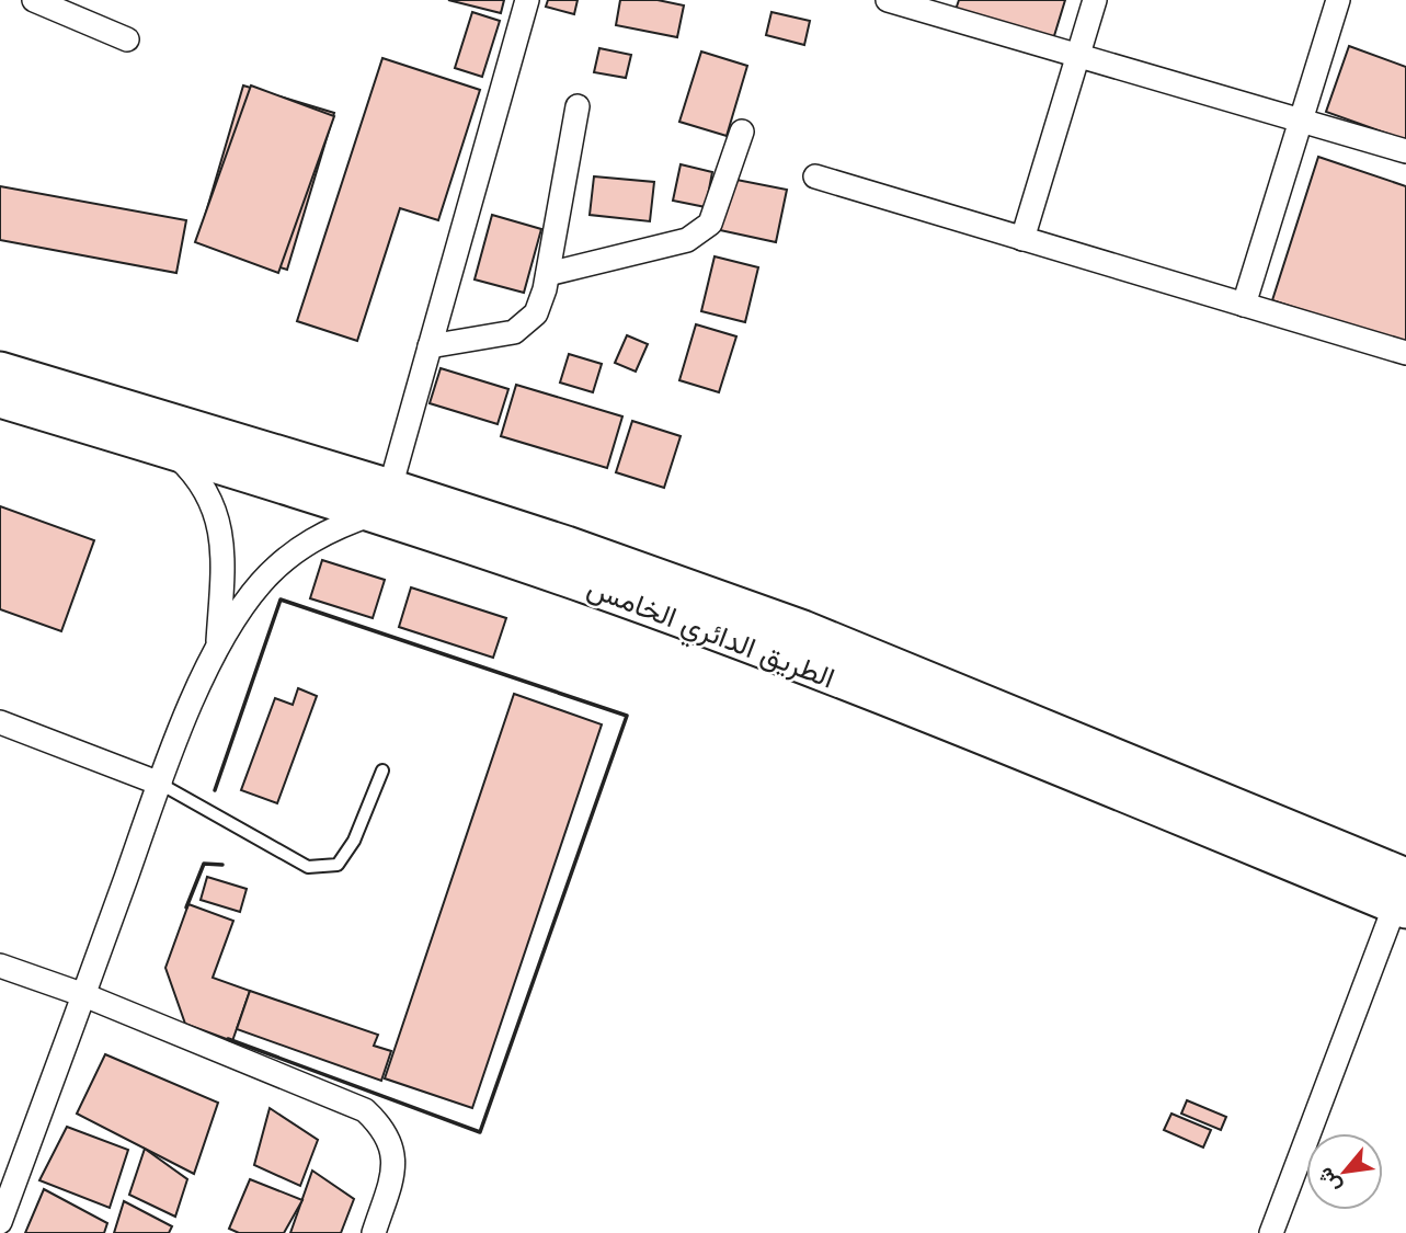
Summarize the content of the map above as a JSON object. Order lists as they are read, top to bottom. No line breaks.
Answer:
{"streets":{"main road":["الطريق الدائري الخامس"]},"north":"bottom left"}
